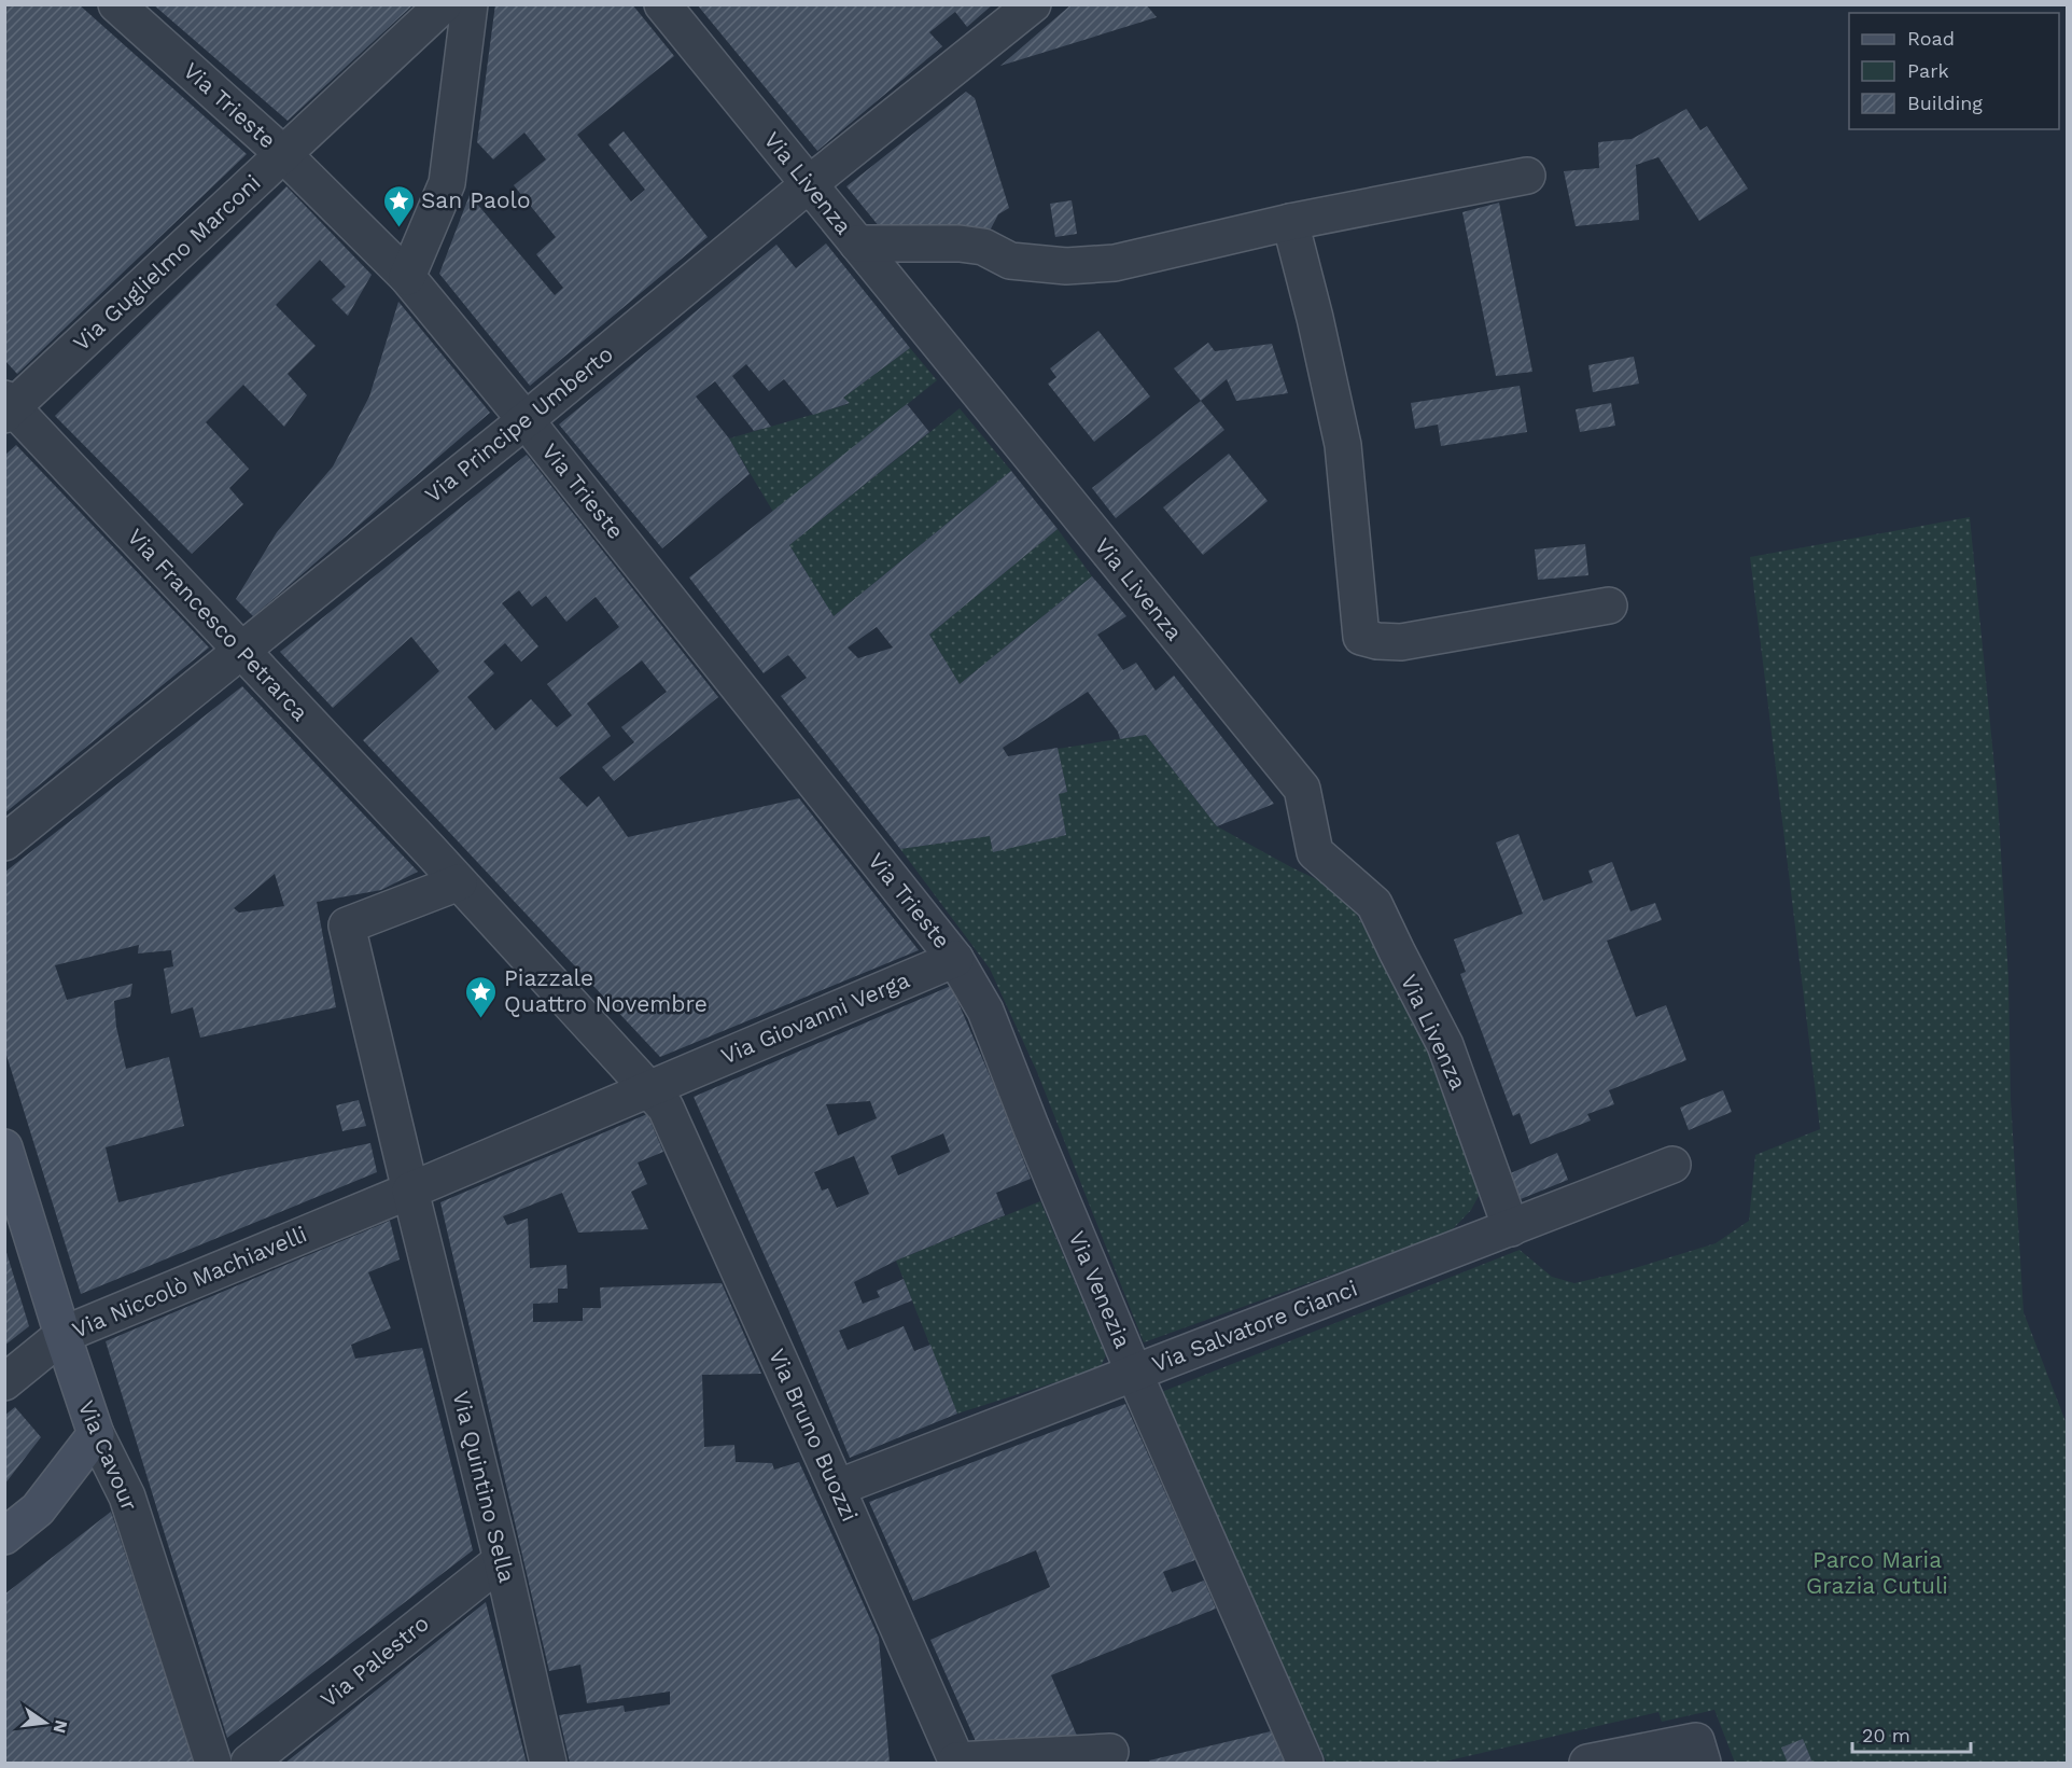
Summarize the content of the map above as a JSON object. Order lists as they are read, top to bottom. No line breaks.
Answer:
{"streets":{"street":["Via Trieste","Via Livenza","Via Guglielmo Marconi","Via Principe Umberto","Via Francesco Petrarca","Via Giovanni Verga","Via Niccolò Machiavelli","Via Venezia","Via Salvatore Cianci","Via Bruno Buozzi","Via Cavour","Via Quintino Sella","Via Palestro"]},"crossings":[["Via Trieste","Via Guglielmo Marconi"],["Via Trieste","Via Principe Umberto"],["Via Trieste","Via Giovanni Verga"],["Via Trieste","Via Venezia"],["Via Livenza","Via Principe Umberto"],["Via Livenza","Via Salvatore Cianci"],["Via Guglielmo Marconi","Via Francesco Petrarca"],["Via Principe Umberto","Via Francesco Petrarca"],["Via Francesco Petrarca","Via Bruno Buozzi"],["Via Francesco Petrarca","Via Quintino Sella"],["Via Giovanni Verga","Via Niccolò Machiavelli"],["Via Giovanni Verga","Via Venezia"],["Via Giovanni Verga","Via Bruno Buozzi"],["Via Giovanni Verga","Via Quintino Sella"],["Via Niccolò Machiavelli","Via Cavour"],["Via Niccolò Machiavelli","Via Quintino Sella"],["Via Venezia","Via Salvatore Cianci"],["Via Salvatore Cianci","Via Bruno Buozzi"],["Via Bruno Buozzi","Via Quintino Sella"],["Via Quintino Sella","Via Palestro"]],"parks":["Parco Maria Grazia Cutuli"],"places":{"place":["San Paolo","Piazzale Quattro Novembre"]},"legend":["Road","Park","Building"],"scale_bar":"20 m","north":"right"}
